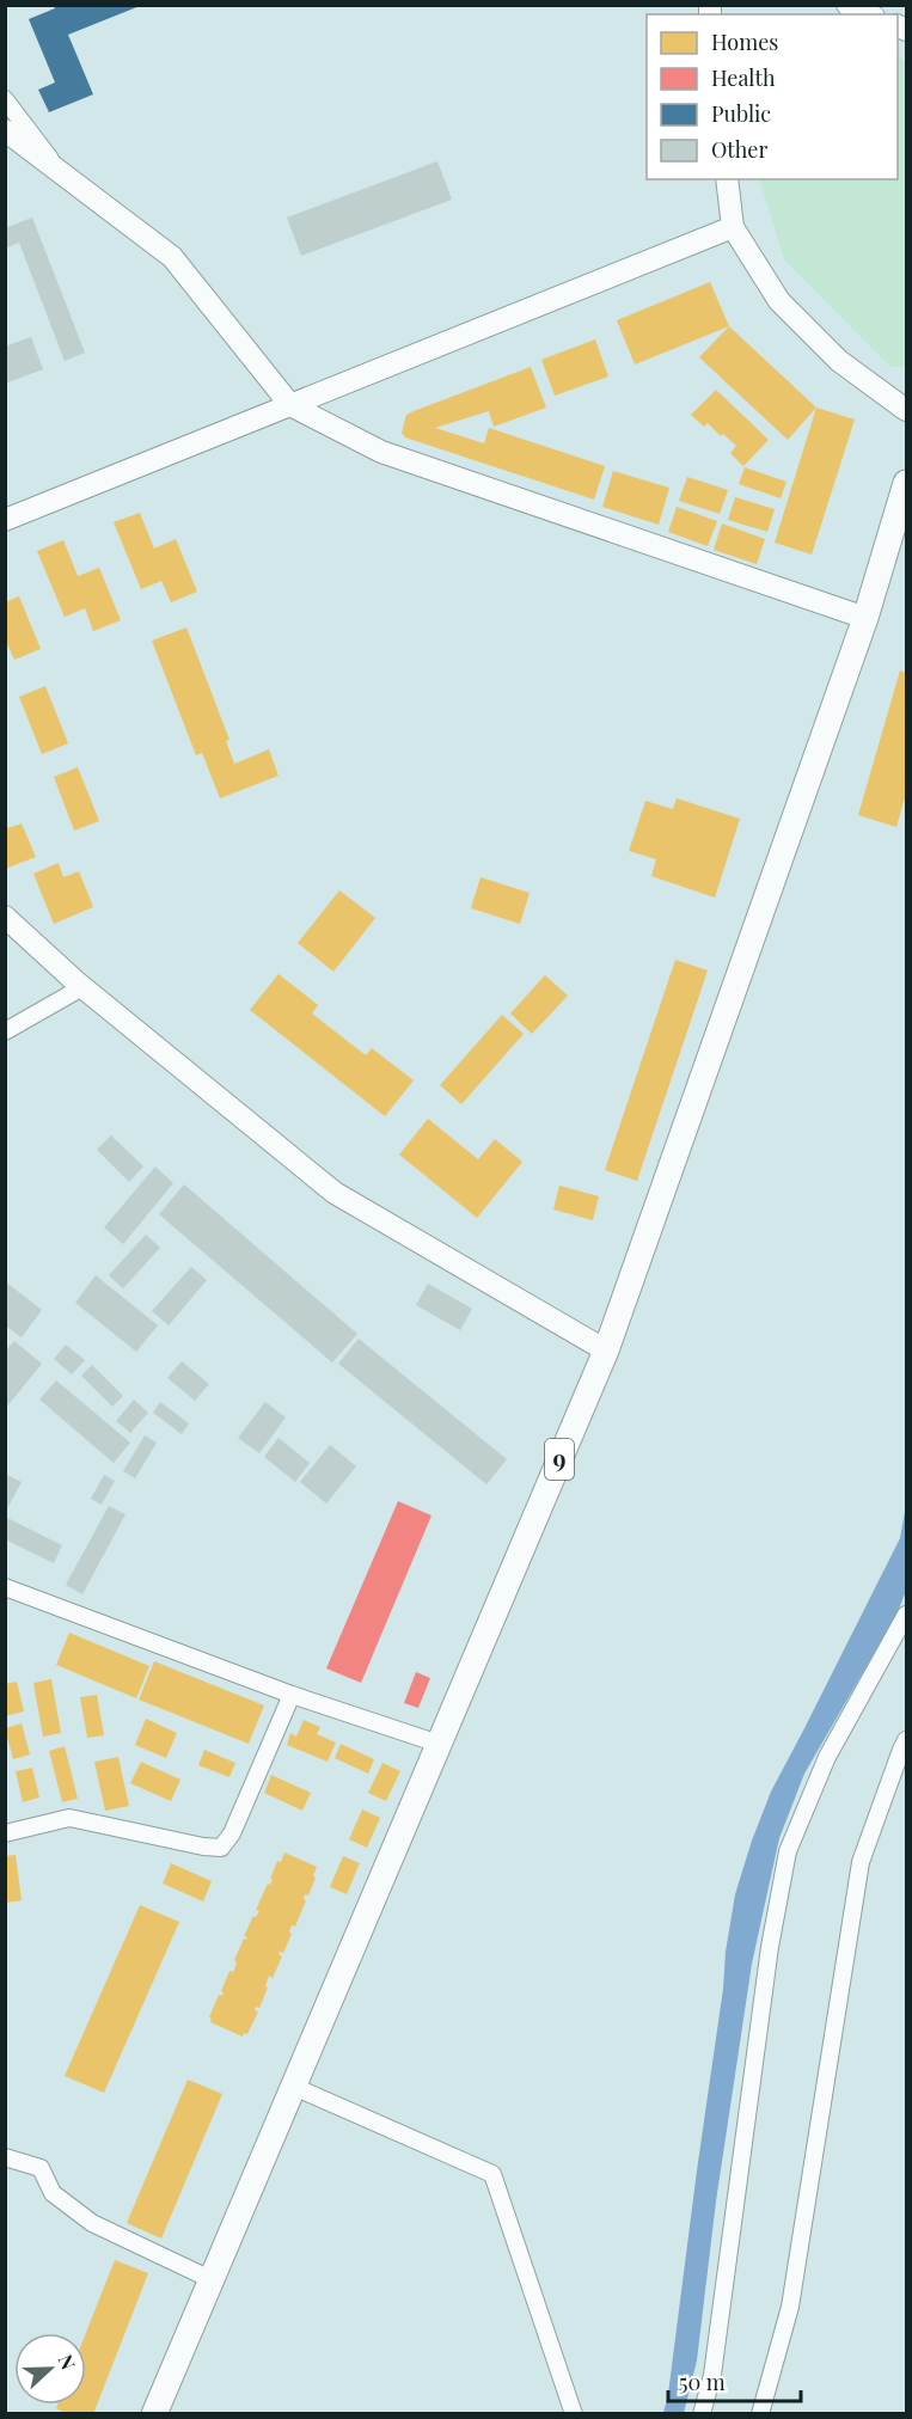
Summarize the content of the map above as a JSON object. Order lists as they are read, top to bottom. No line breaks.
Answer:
{"streets":{"main road":["9"]},"legend":["Homes","Health","Public","Other"],"scale_bar":"50 m","north":"right"}
